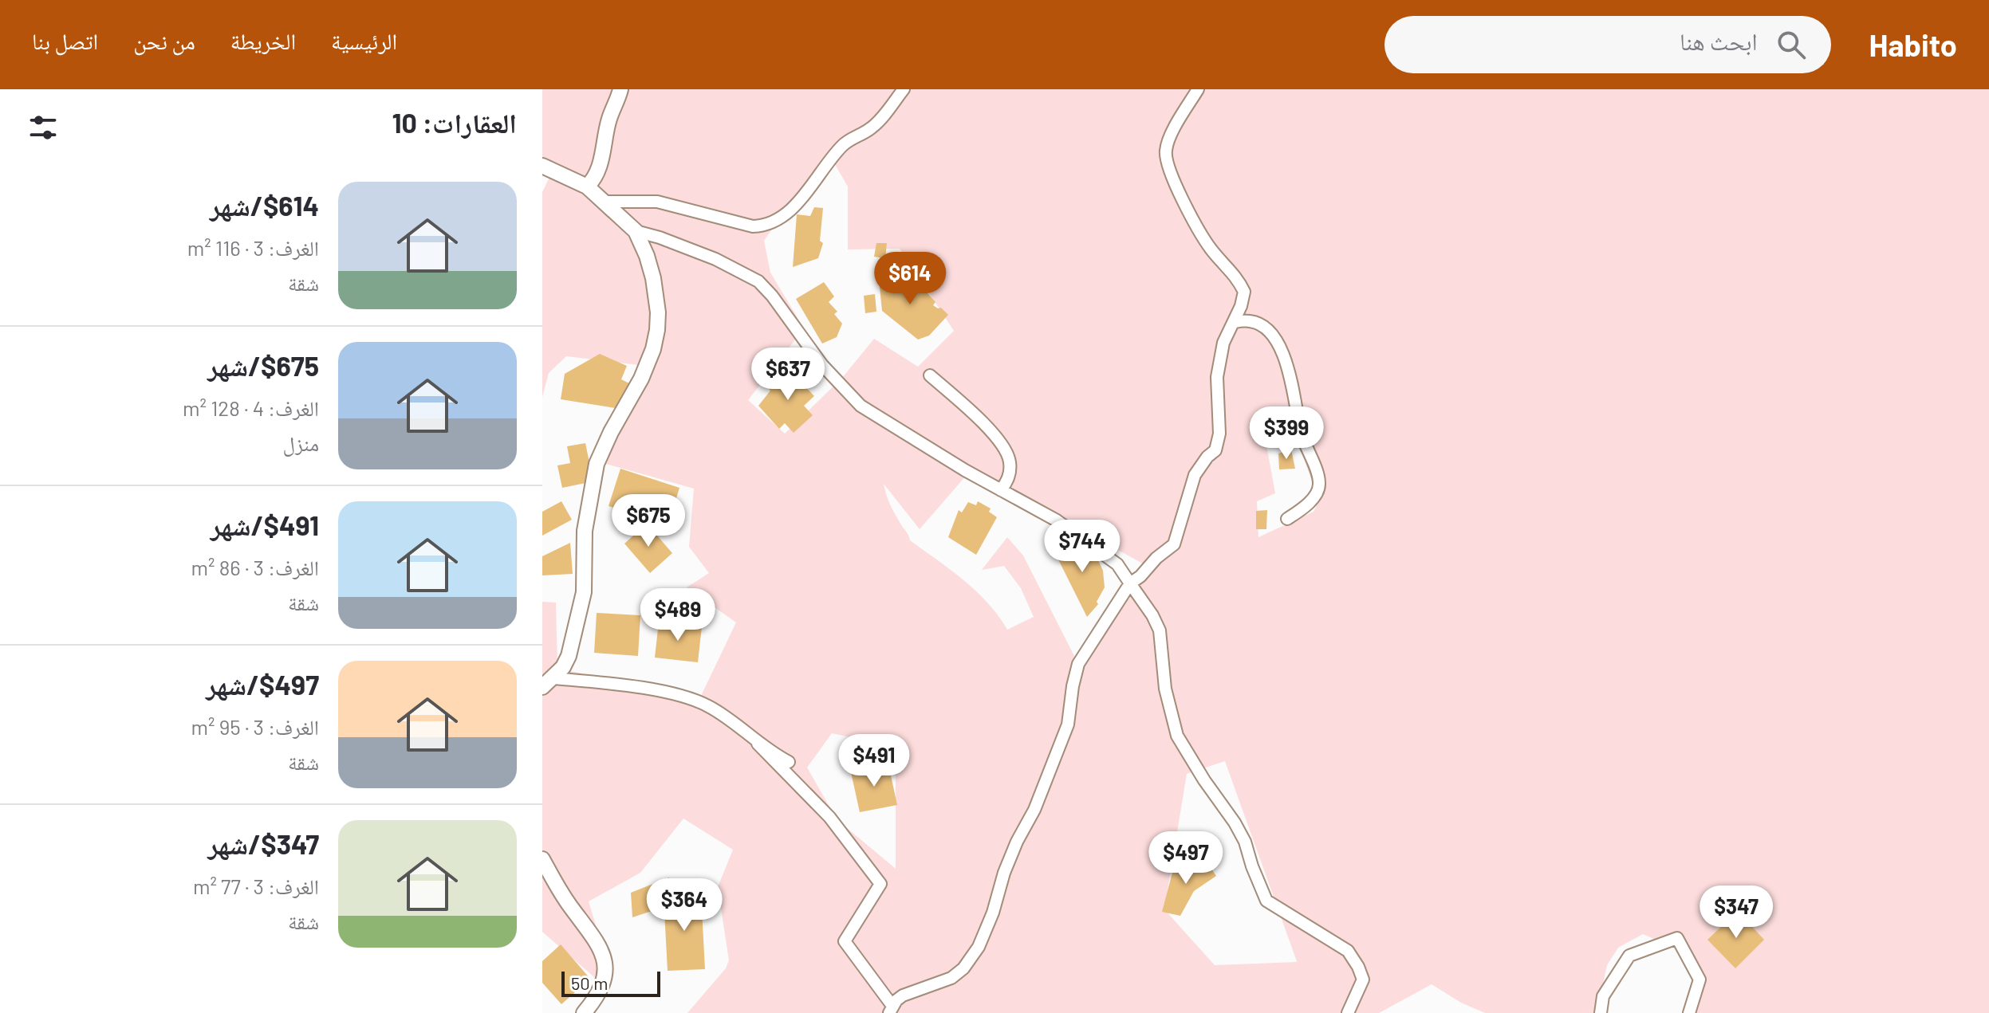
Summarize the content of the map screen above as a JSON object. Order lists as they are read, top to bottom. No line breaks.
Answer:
{"scale_bar":"50 m","page":{"header":"Habito","search":"ابحث هنا","nav":["الرئيسية","الخريطة","من نحن","اتصل بنا"],"heading":"العقارات: 10","list":[{"name":"$614/شهر","note":"الغرف: 3 · 116 m² · شقة"},{"name":"$675/شهر","note":"الغرف: 4 · 128 m² · منزل"},{"name":"$491/شهر","note":"الغرف: 3 · 86 m² · شقة"},{"name":"$497/شهر","note":"الغرف: 3 · 95 m² · شقة"},{"name":"$347/شهر","note":"الغرف: 3 · 77 m² · شقة"}],"price":["$614","$637","$399","$675","$744","$489","$491","$497","$364","$347"],"scale":"50 m"}}
